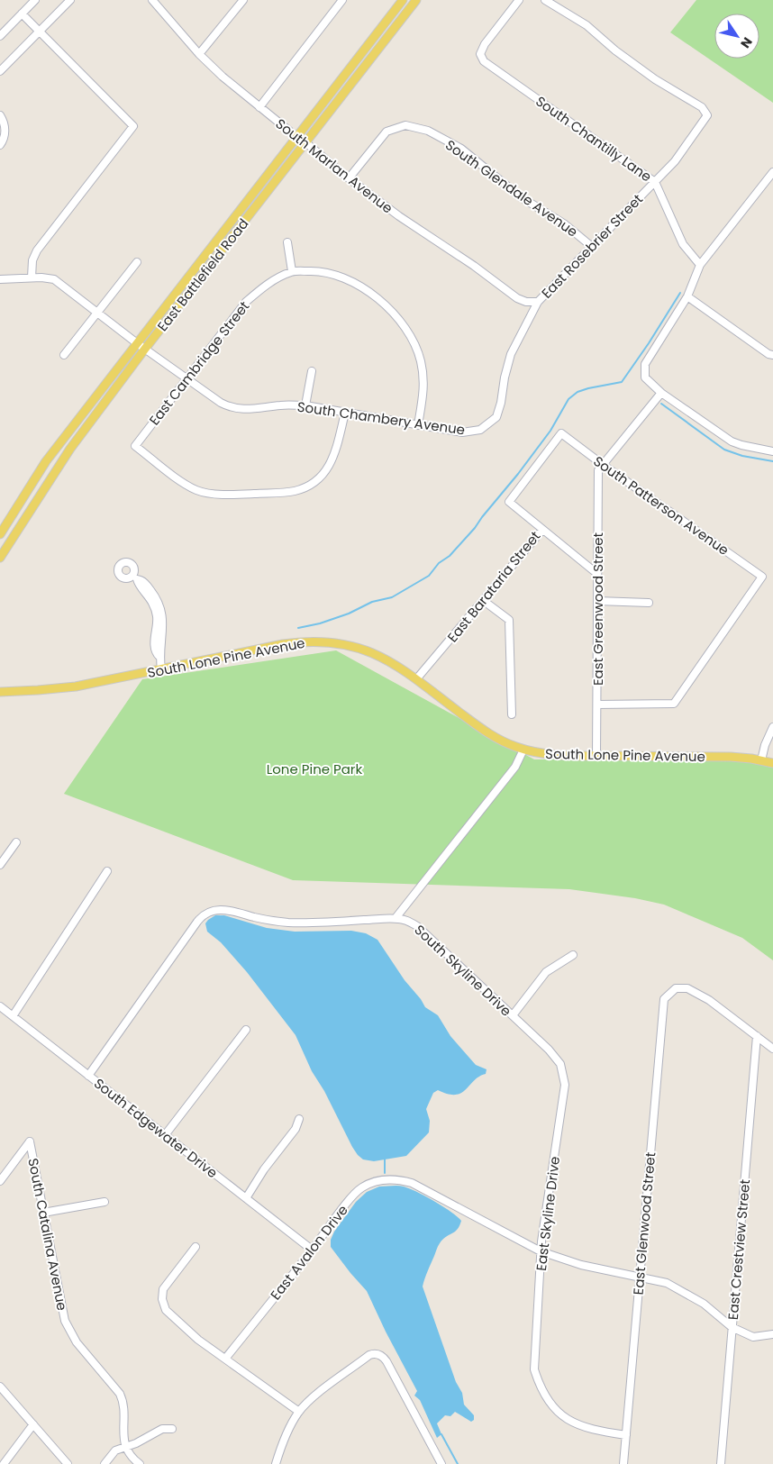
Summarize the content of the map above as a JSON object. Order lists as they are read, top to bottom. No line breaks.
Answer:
{"streets":{"main road":["East Battlefield Road","South Lone Pine Avenue"],"street":["South Chantilly Lane","South Marlan Avenue","South Glendale Avenue","East Rosebrier Street","East Cambridge Street","South Chambery Avenue","South Patterson Avenue","East Barataria Street","East Greenwood Street","South Skyline Drive","South Edgewater Drive","East Skyline Drive","East Glenwood Street","South Catalina Avenue","East Crestview Street","East Avalon Drive"]},"crossings":[["South Chantilly Lane","East Rosebrier Street"],["South Marlan Avenue","South Glendale Avenue"],["South Marlan Avenue","East Rosebrier Street"],["South Marlan Avenue","East Battlefield Road"],["South Glendale Avenue","East Rosebrier Street"],["East Rosebrier Street","South Chambery Avenue"],["East Battlefield Road","South Chambery Avenue"],["East Cambridge Street","South Chambery Avenue"],["South Patterson Avenue","East Barataria Street"],["South Patterson Avenue","East Greenwood Street"],["East Barataria Street","South Lone Pine Avenue"],["East Greenwood Street","South Lone Pine Avenue"],["South Skyline Drive","South Edgewater Drive"],["South Skyline Drive","East Skyline Drive"],["South Edgewater Drive","East Avalon Drive"],["East Skyline Drive","East Glenwood Street"],["East Skyline Drive","East Avalon Drive"],["East Glenwood Street","East Crestview Street"]],"parks":["Lone Pine Park"],"north":"bottom right"}
